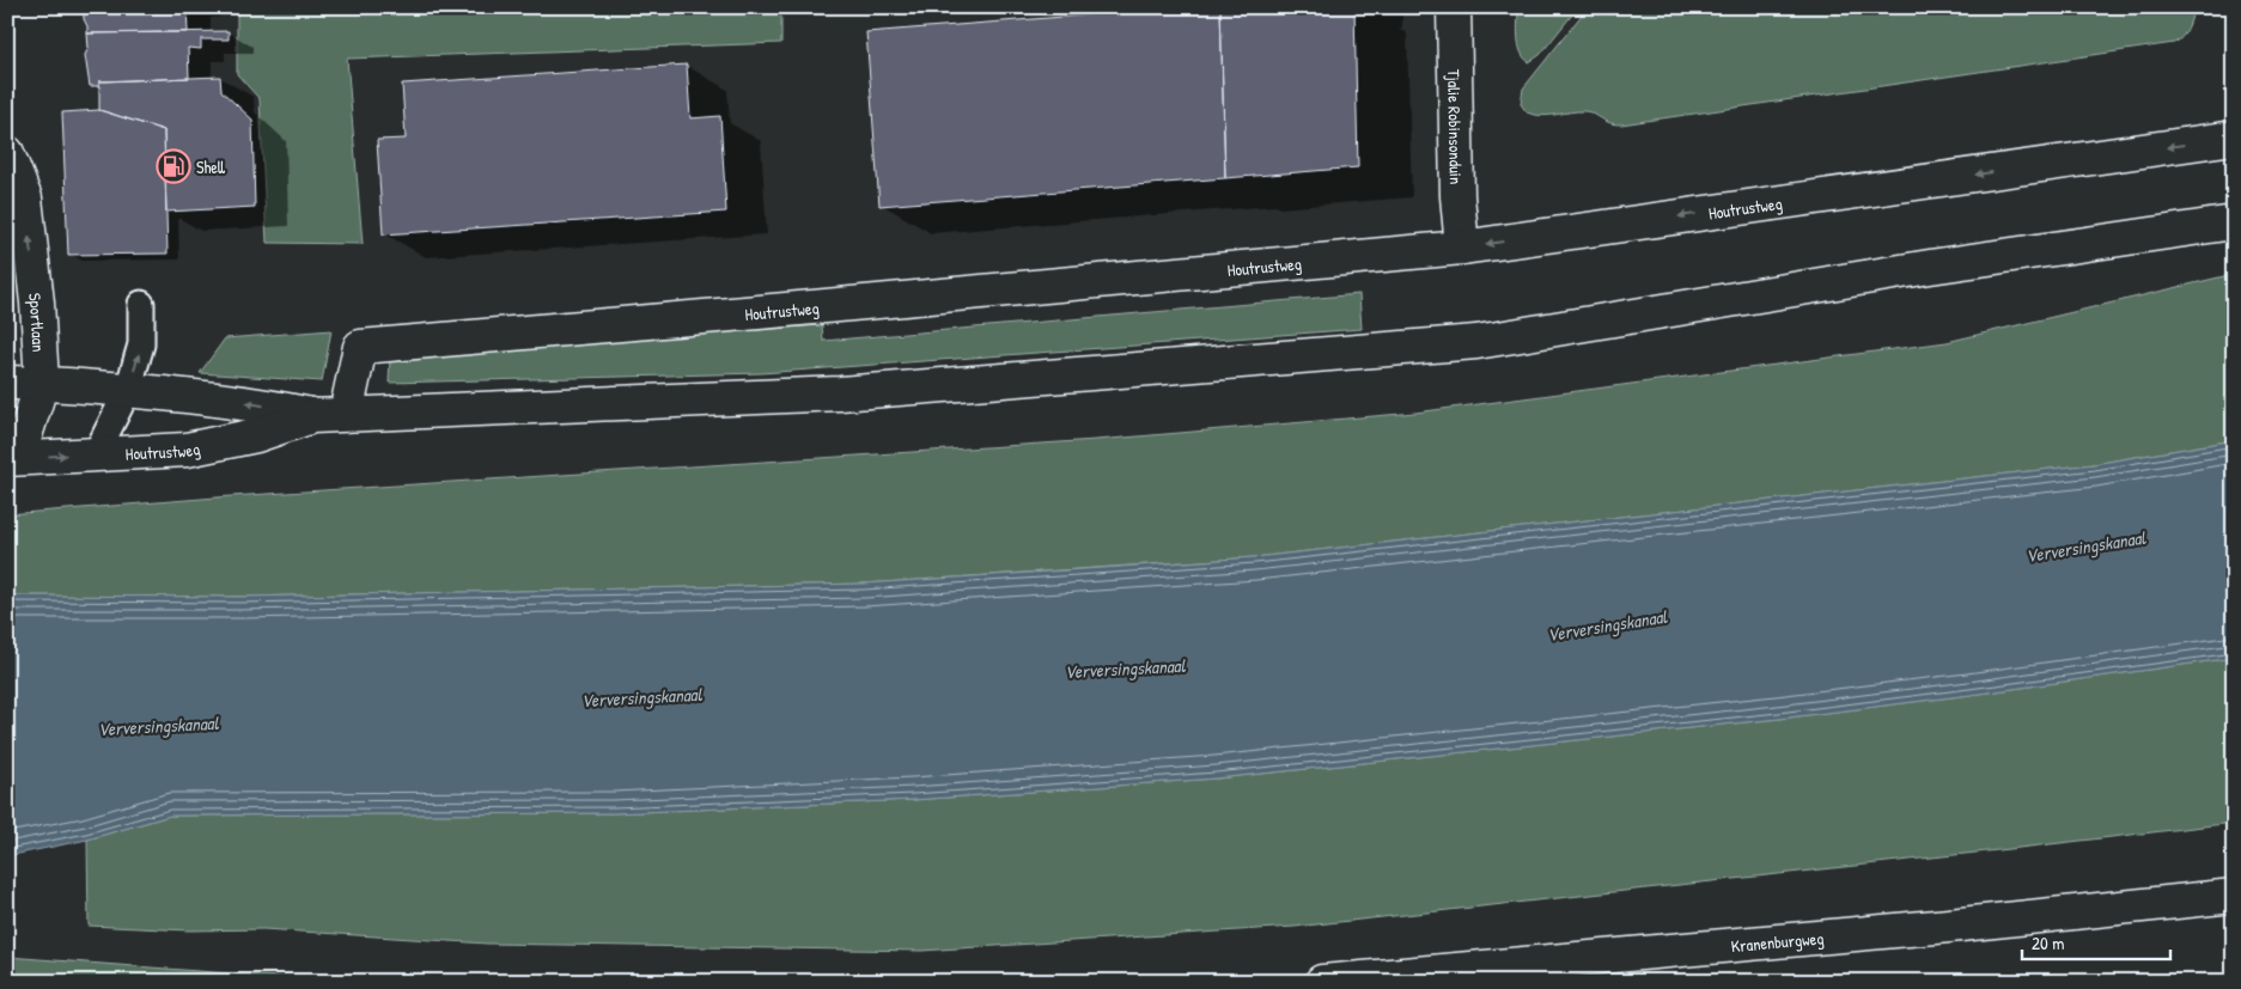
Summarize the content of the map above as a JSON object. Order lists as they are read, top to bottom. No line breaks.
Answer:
{"streets":{"street":["Tjalie Robinsonduin","Houtrustweg","Sportlaan","Kranenburgweg"]},"crossings":[["Tjalie Robinsonduin","Houtrustweg"],["Houtrustweg","Sportlaan"]],"one_way":["Sportlaan"],"water":["Verversingskanaal"],"places":{"fuel station":["Shell"]},"scale_bar":"20 m"}
